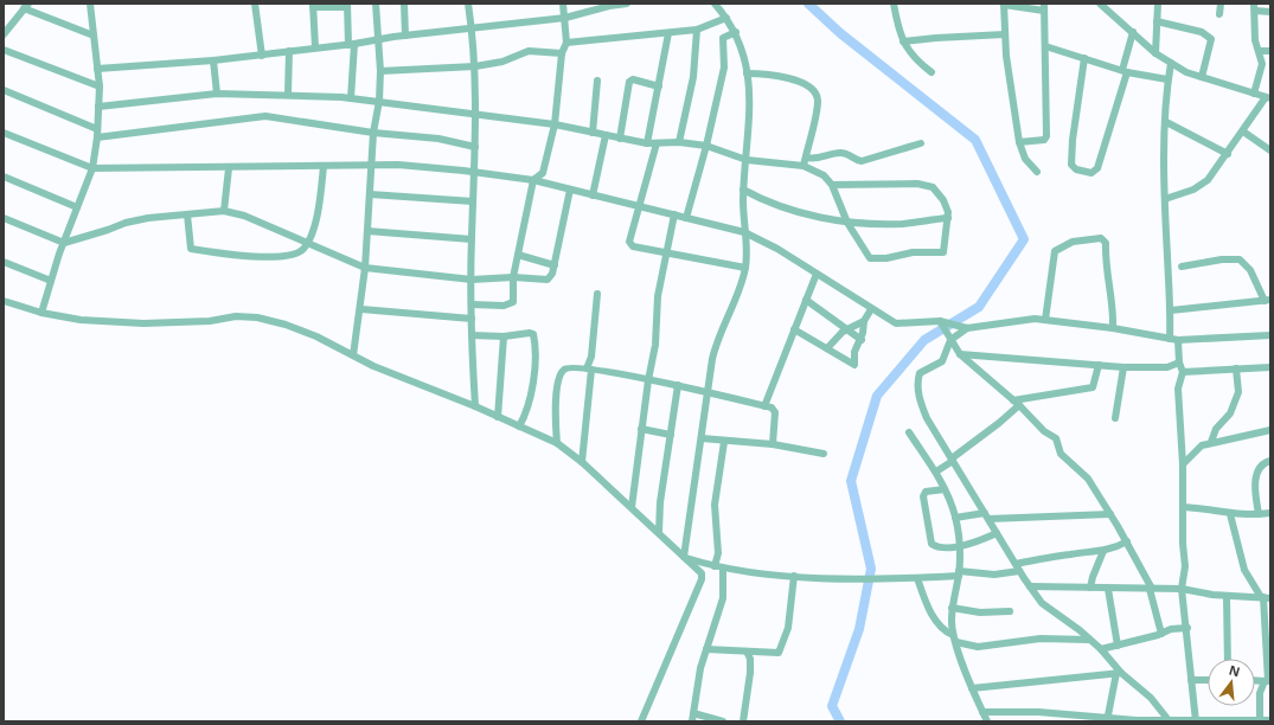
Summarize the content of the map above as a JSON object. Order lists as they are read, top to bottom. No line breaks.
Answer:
{"north":"top"}
